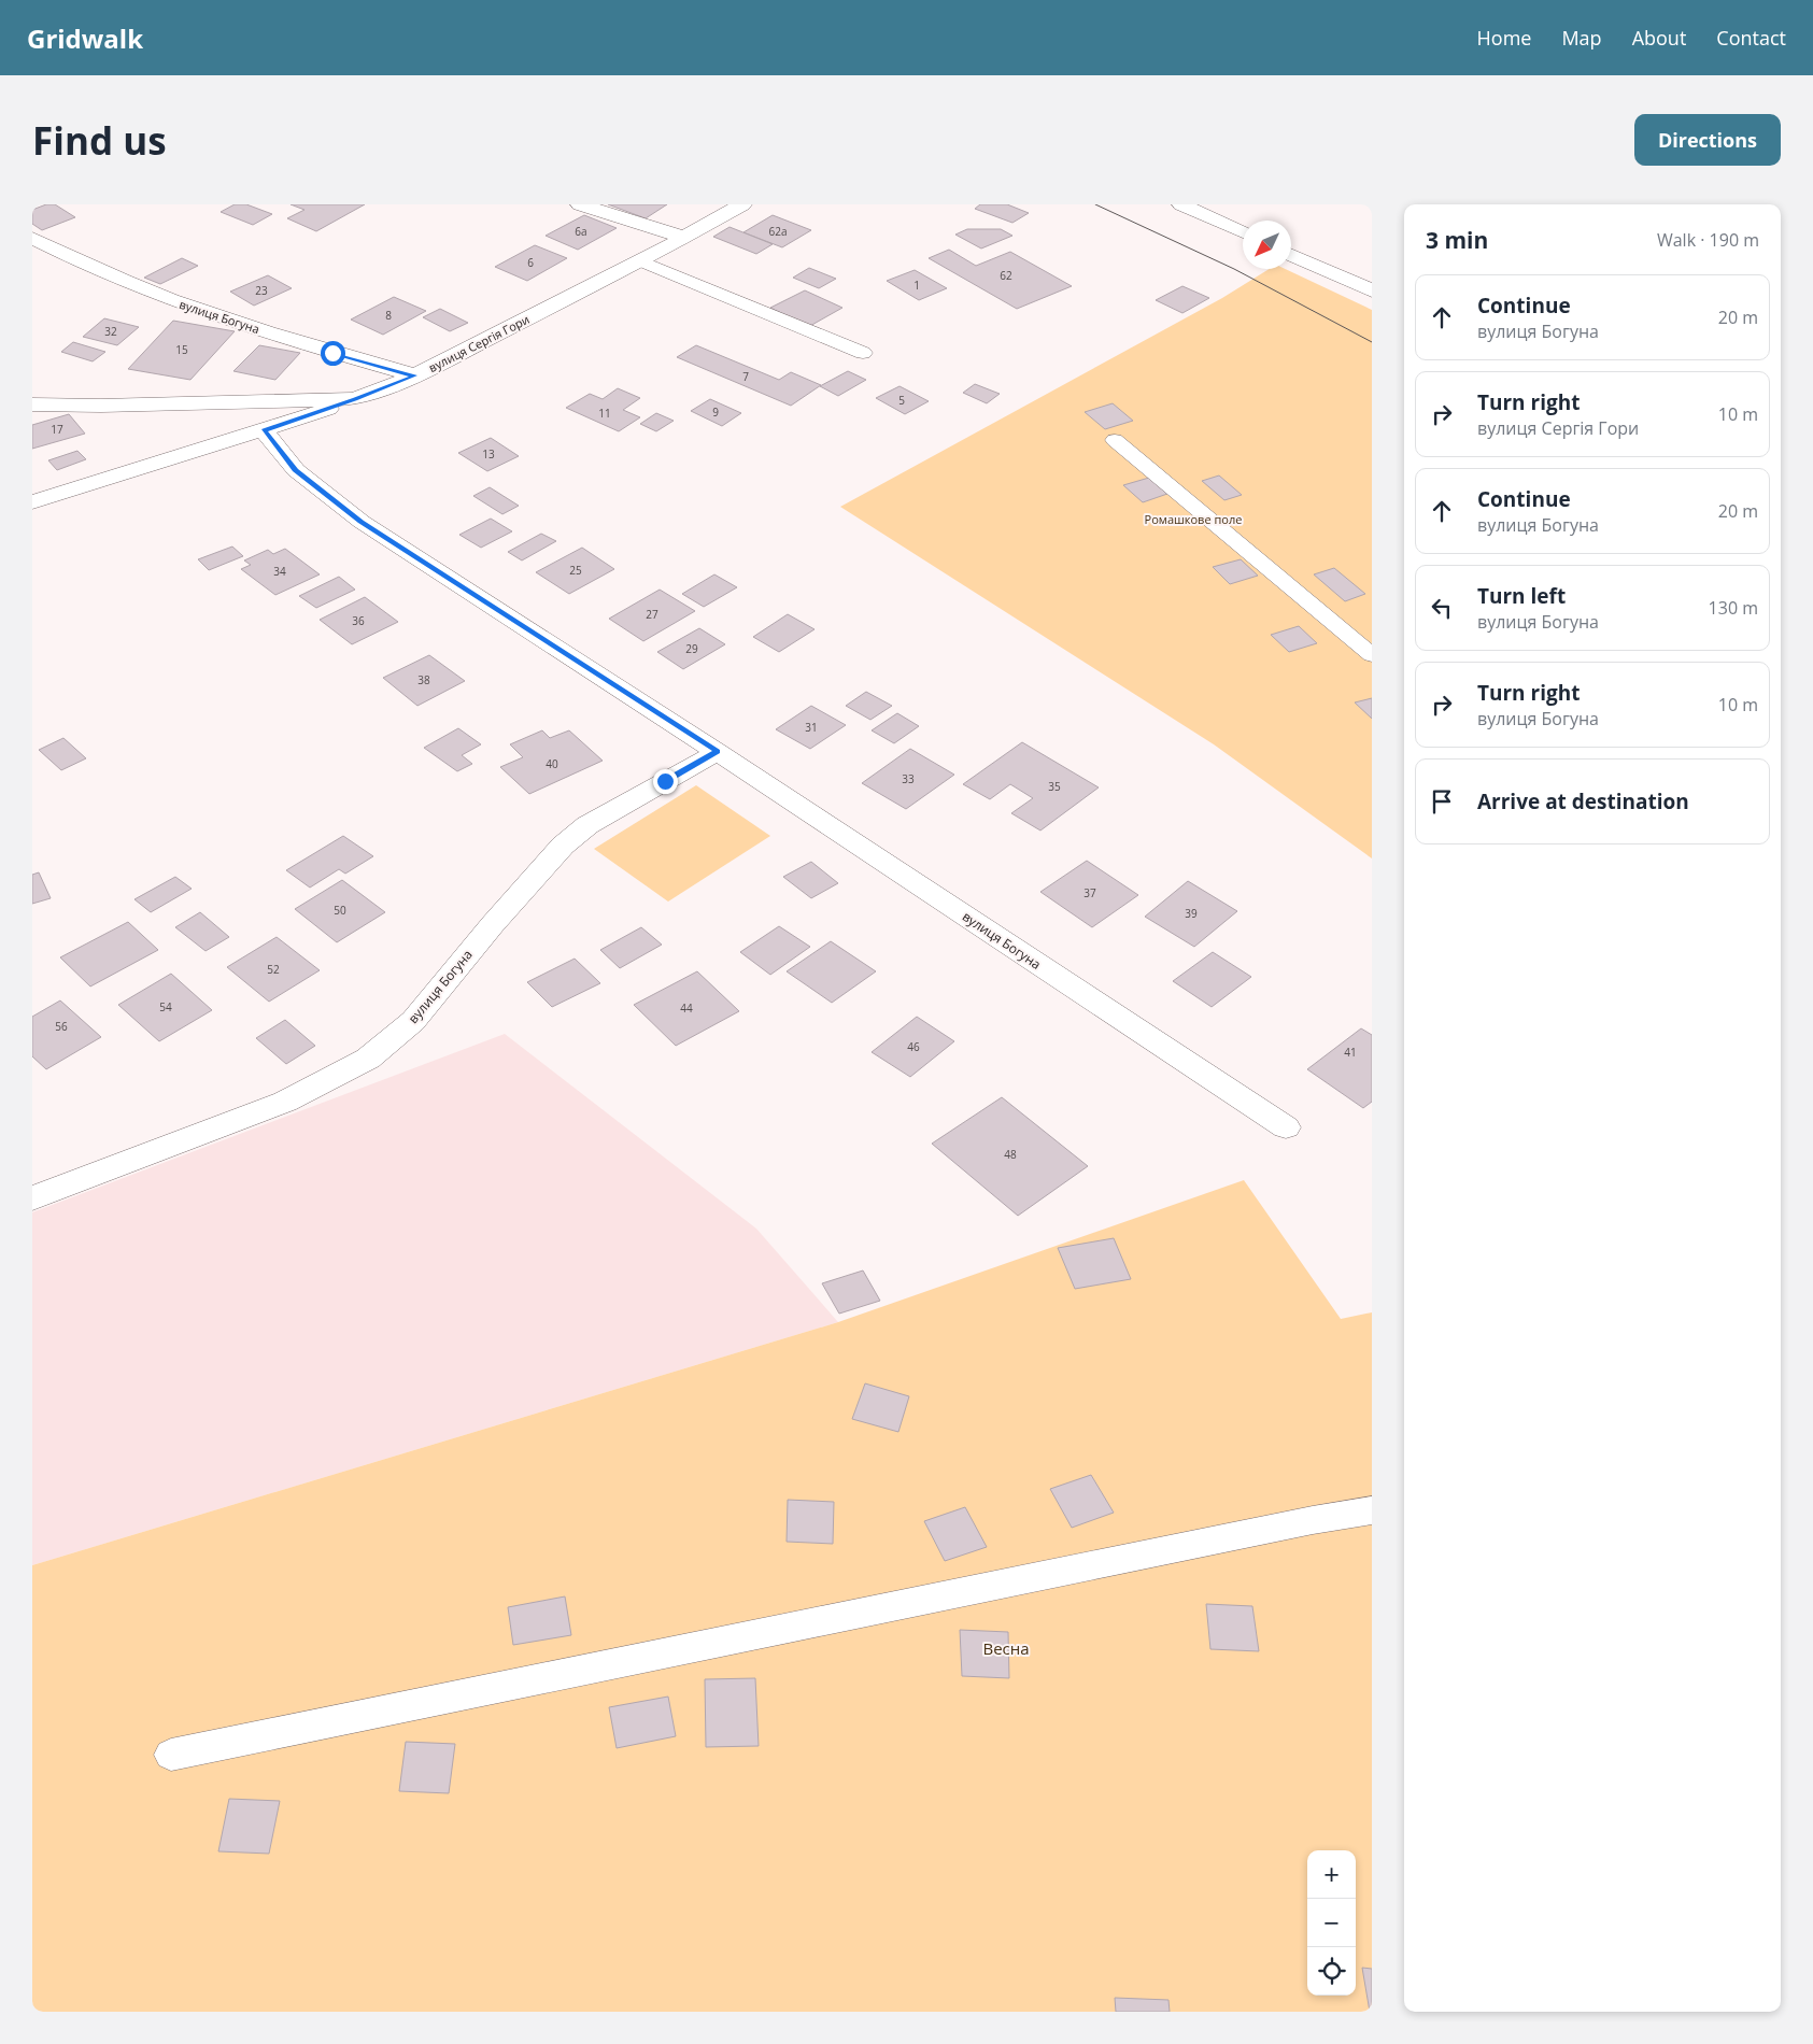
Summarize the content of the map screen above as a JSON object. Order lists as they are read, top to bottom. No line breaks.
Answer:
{"streets":{"street":["вулиця Богуна","вулиця Сергія Гори"]},"crossings":[["вулиця Богуна","вулиця Сергія Гори"]],"parks":["Ромашкове поле","Весна"],"house_numbers":["6а","62а","6","62","1","23","8","32","15","7","5","9","11","17","13","25","34","27","36","29","38","31","40","33","35","37","50","39","52","54","44","56","46","41","48"],"north":"bottom left","page":{"header":"Gridwalk","nav":["Home","Map","About","Contact"],"buttons":"Directions","title":"Find us","heading":["3 min","Walk · 190 m"],"list":[["Continue","вулиця Богуна","20 m"],["Turn right","вулиця Сергія Гори","10 m"],["Continue","вулиця Богуна","20 m"],["Turn left","вулиця Богуна","130 m"],["Turn right","вулиця Богуна","10 m"],"Arrive at destination"],"map_buttons":["+","−"]}}
